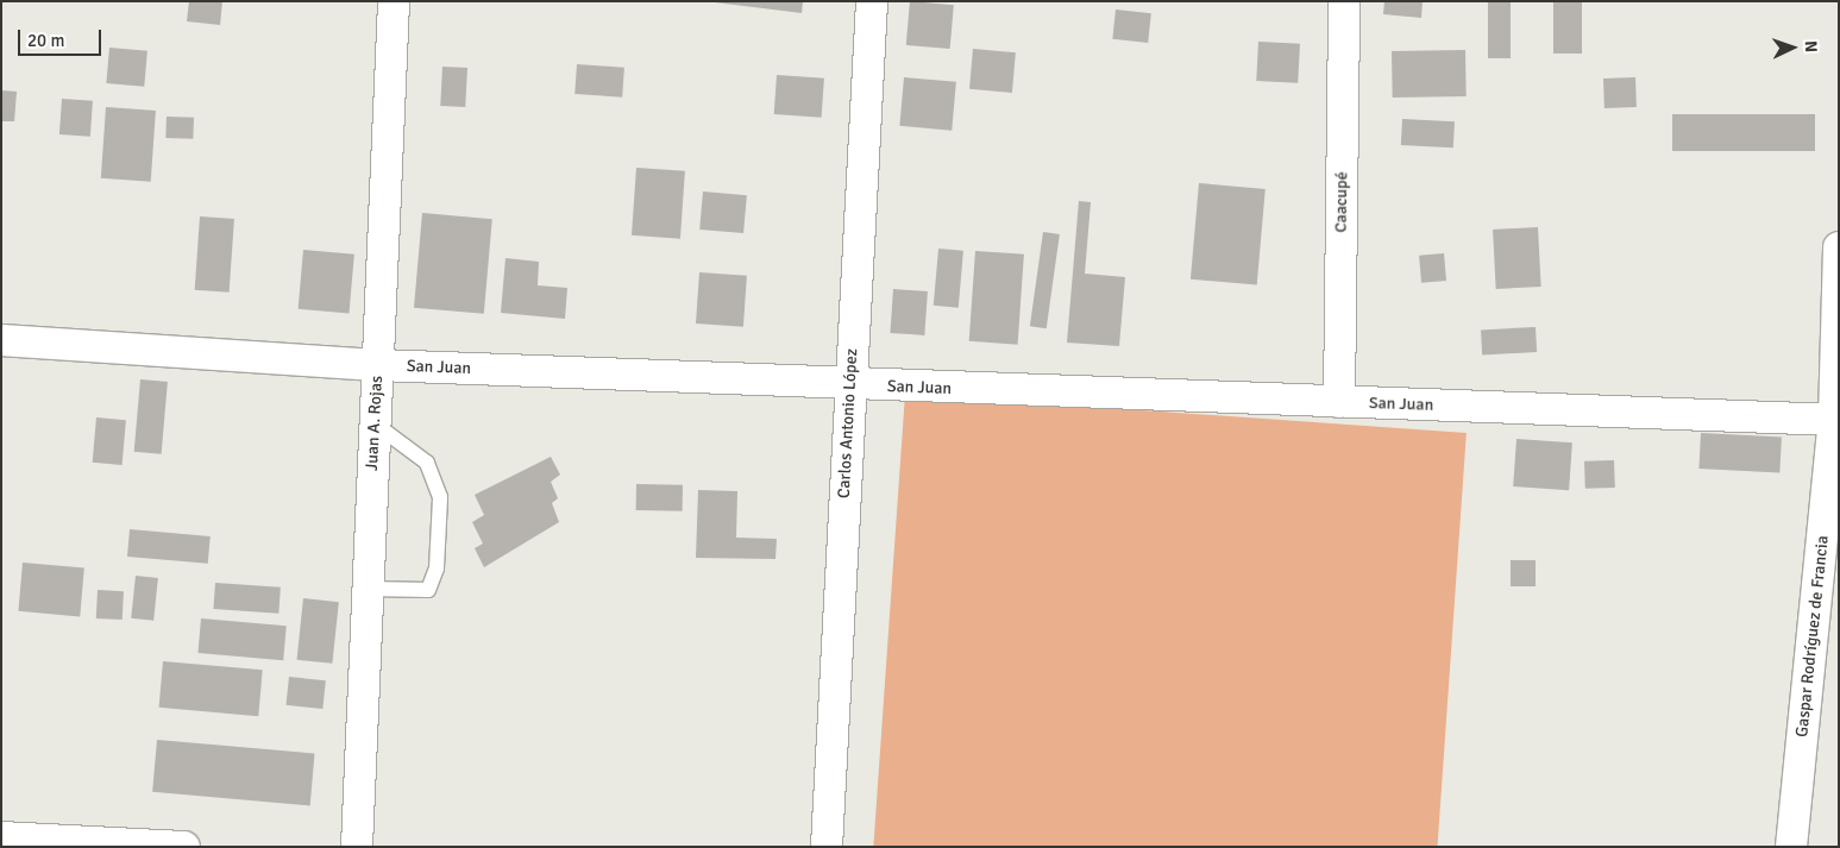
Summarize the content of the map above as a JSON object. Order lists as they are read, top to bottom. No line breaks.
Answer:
{"streets":{"street":["Caacupé","San Juan","Juan A. Rojas","Carlos Antonio López","Gaspar Rodríguez de Francia"]},"crossings":[["Caacupé","San Juan"],["San Juan","Juan A. Rojas"],["San Juan","Carlos Antonio López"],["San Juan","Gaspar Rodríguez de Francia"]],"scale_bar":"20 m","north":"right"}
